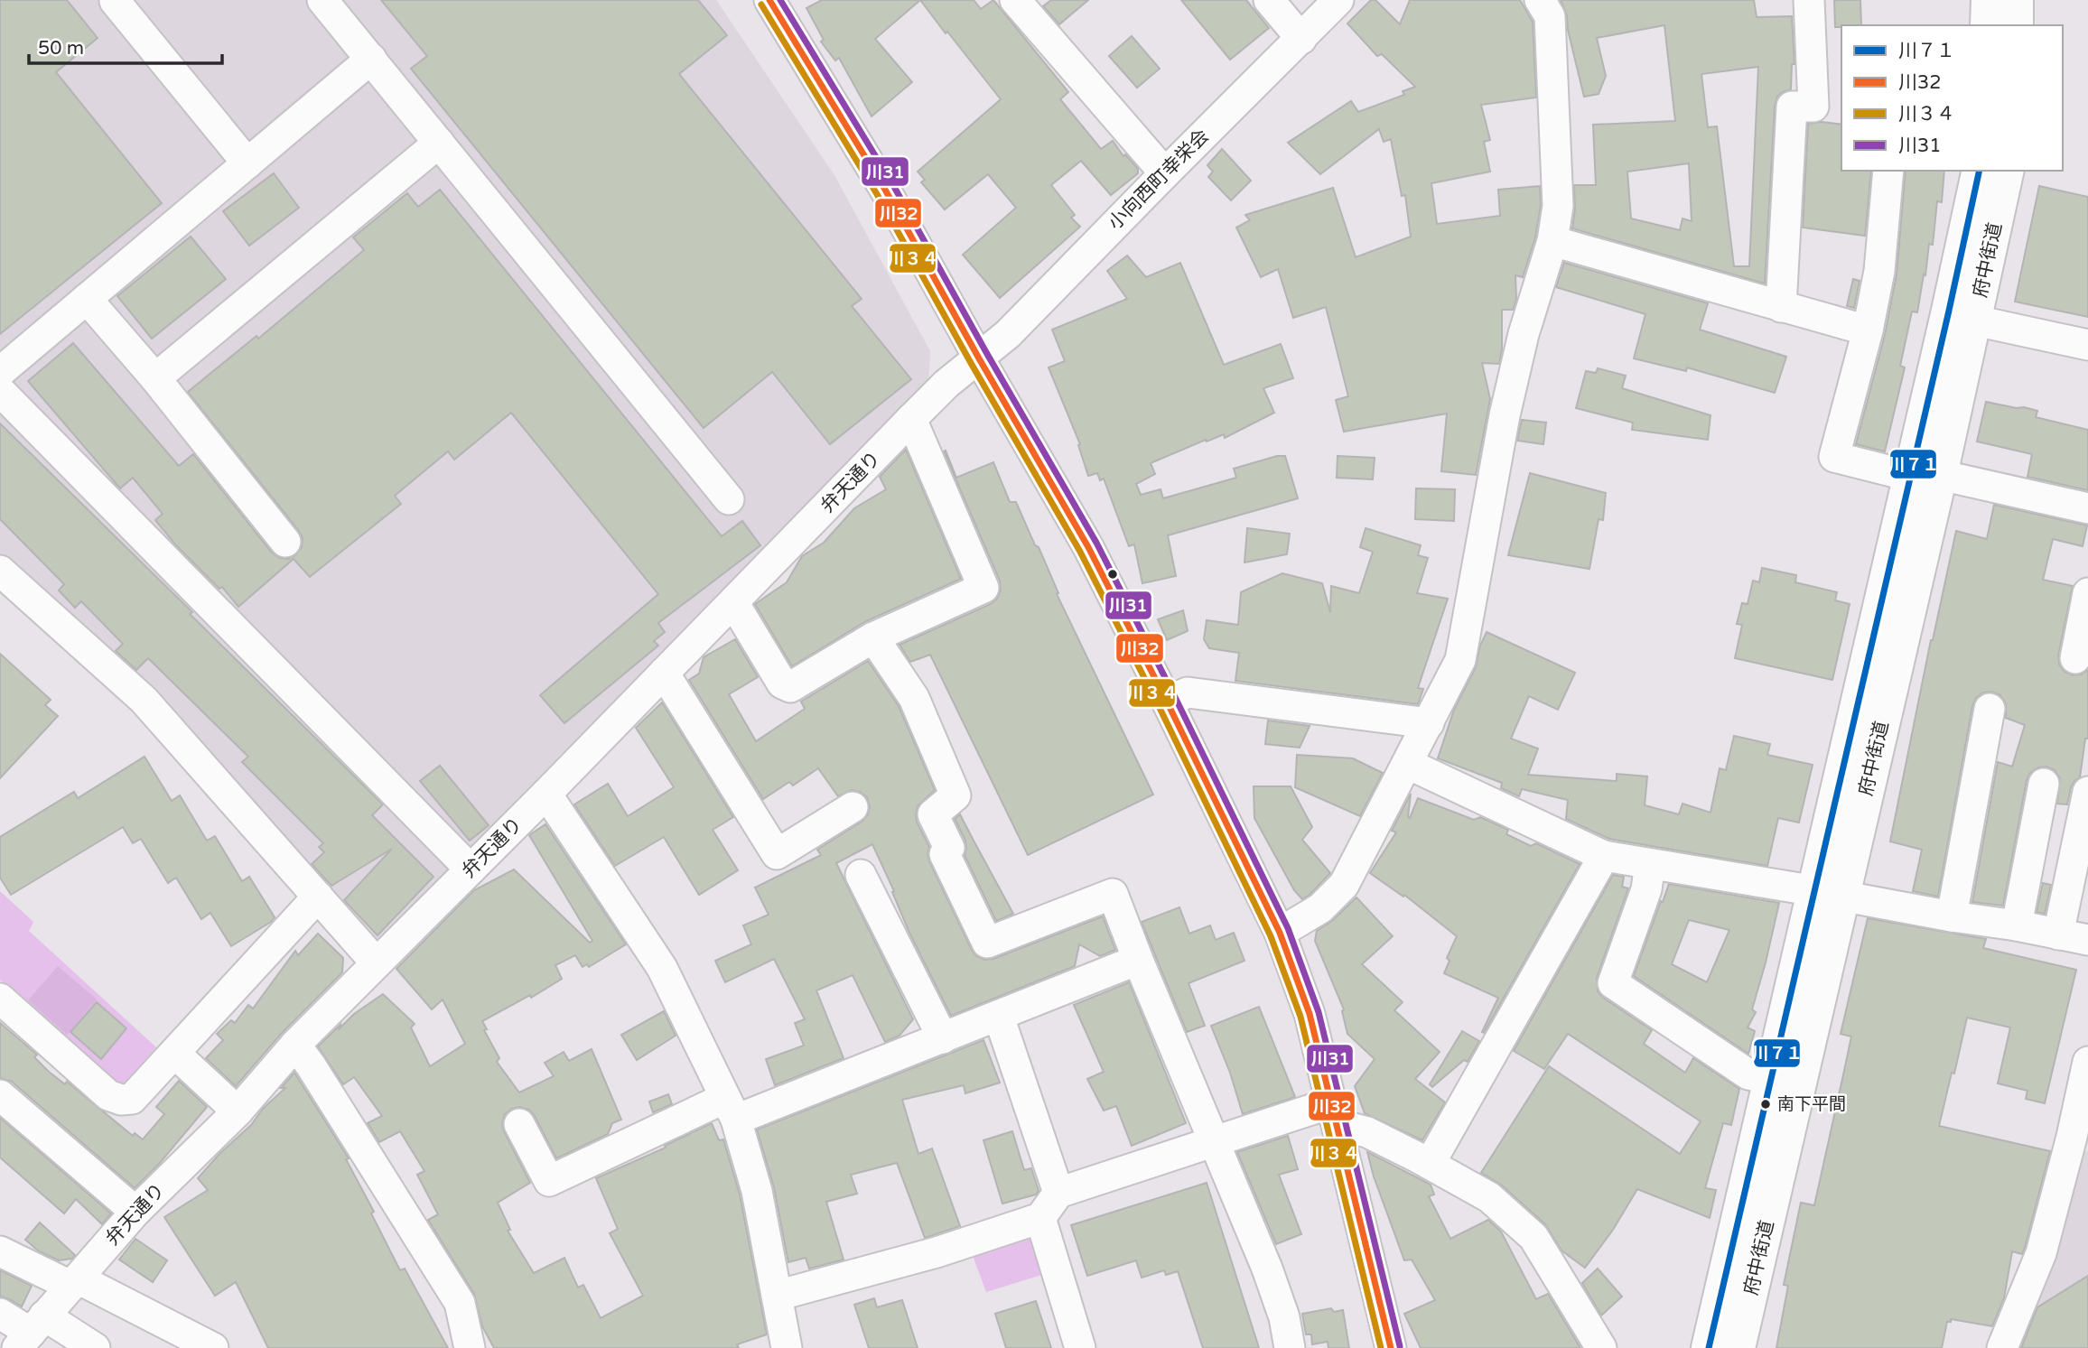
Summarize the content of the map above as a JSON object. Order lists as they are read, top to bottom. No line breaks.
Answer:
{"streets":{"highway":["府中街道"],"street":["小向西町幸栄会","弁天通り"]},"crossings":[["小向西町幸栄会","弁天通り"]],"places":["南下平間"],"lines":["transit line 川32","transit line 川31","transit line 川３４","transit line 川７１"],"legend":["川７１","川32","川３４","川31"],"scale_bar":"50 m"}
